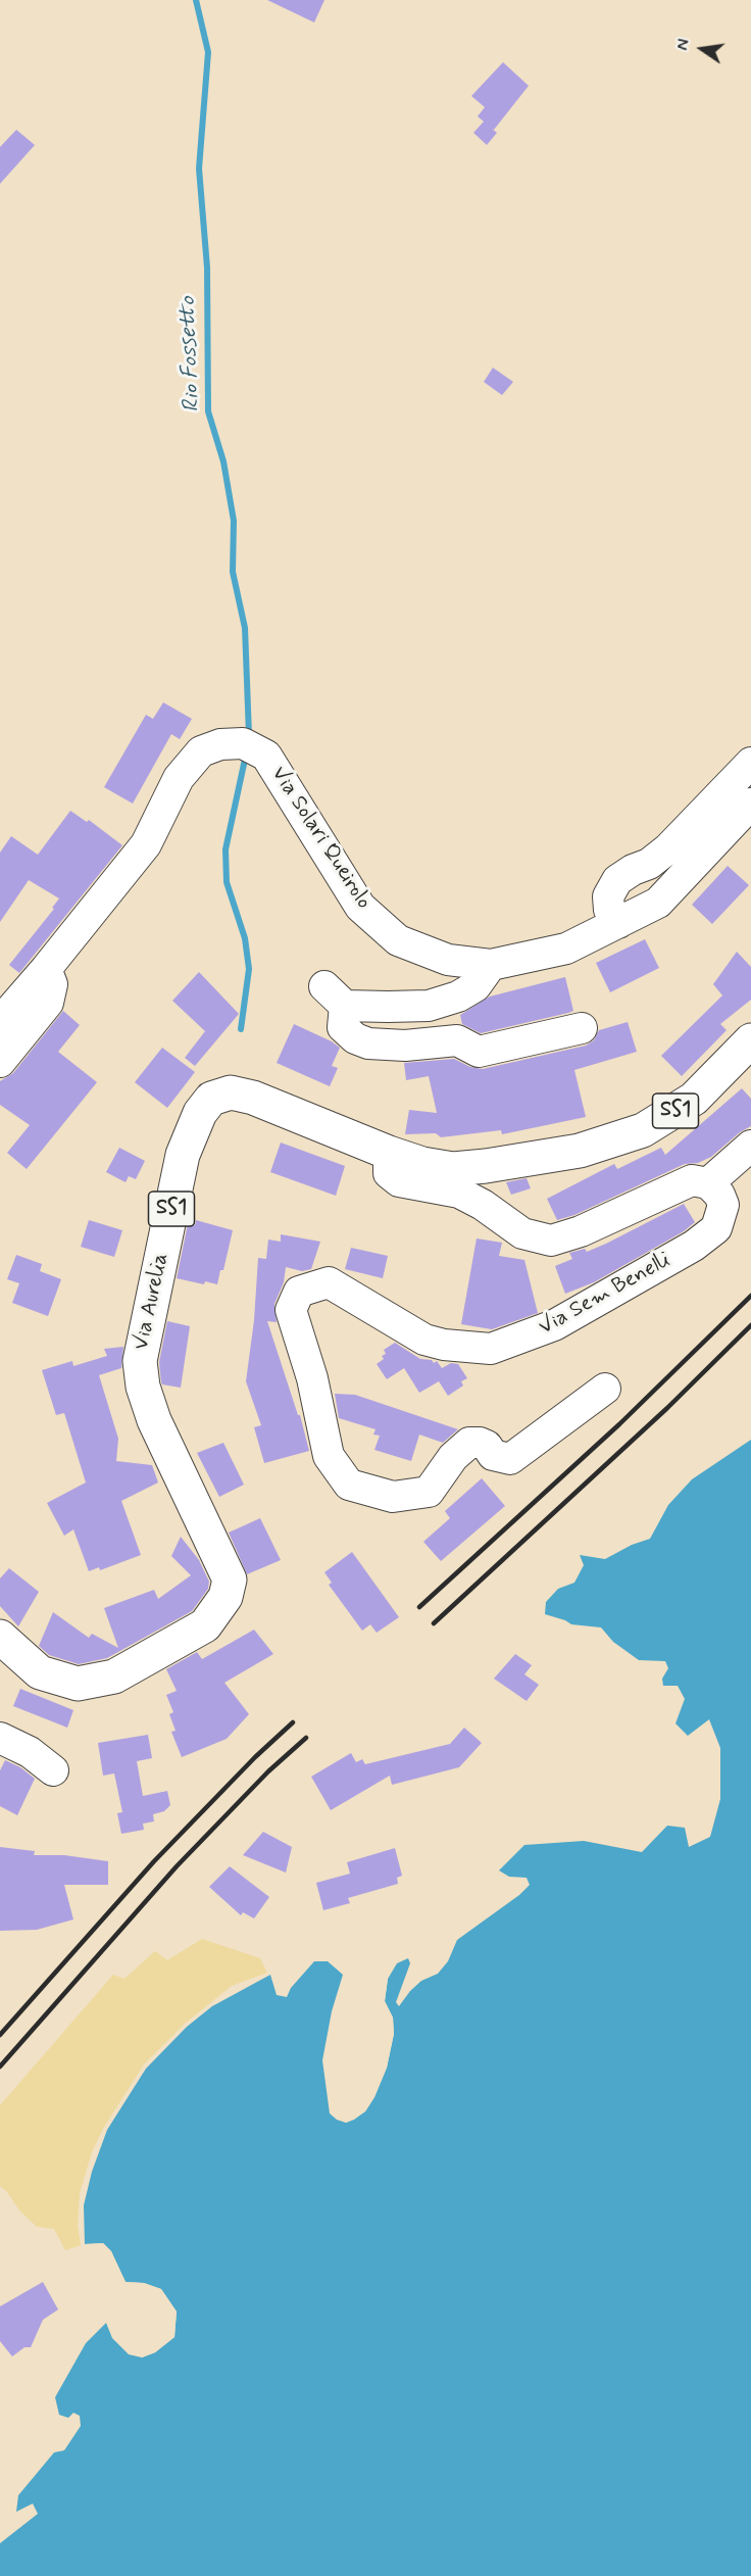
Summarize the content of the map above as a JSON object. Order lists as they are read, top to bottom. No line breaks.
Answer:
{"streets":{"main road":["SS1","Via Aurelia"],"street":["Via Solari Queirolo","Via Sem Benelli"]},"water":["Rio Fossetto"],"north":"left"}
